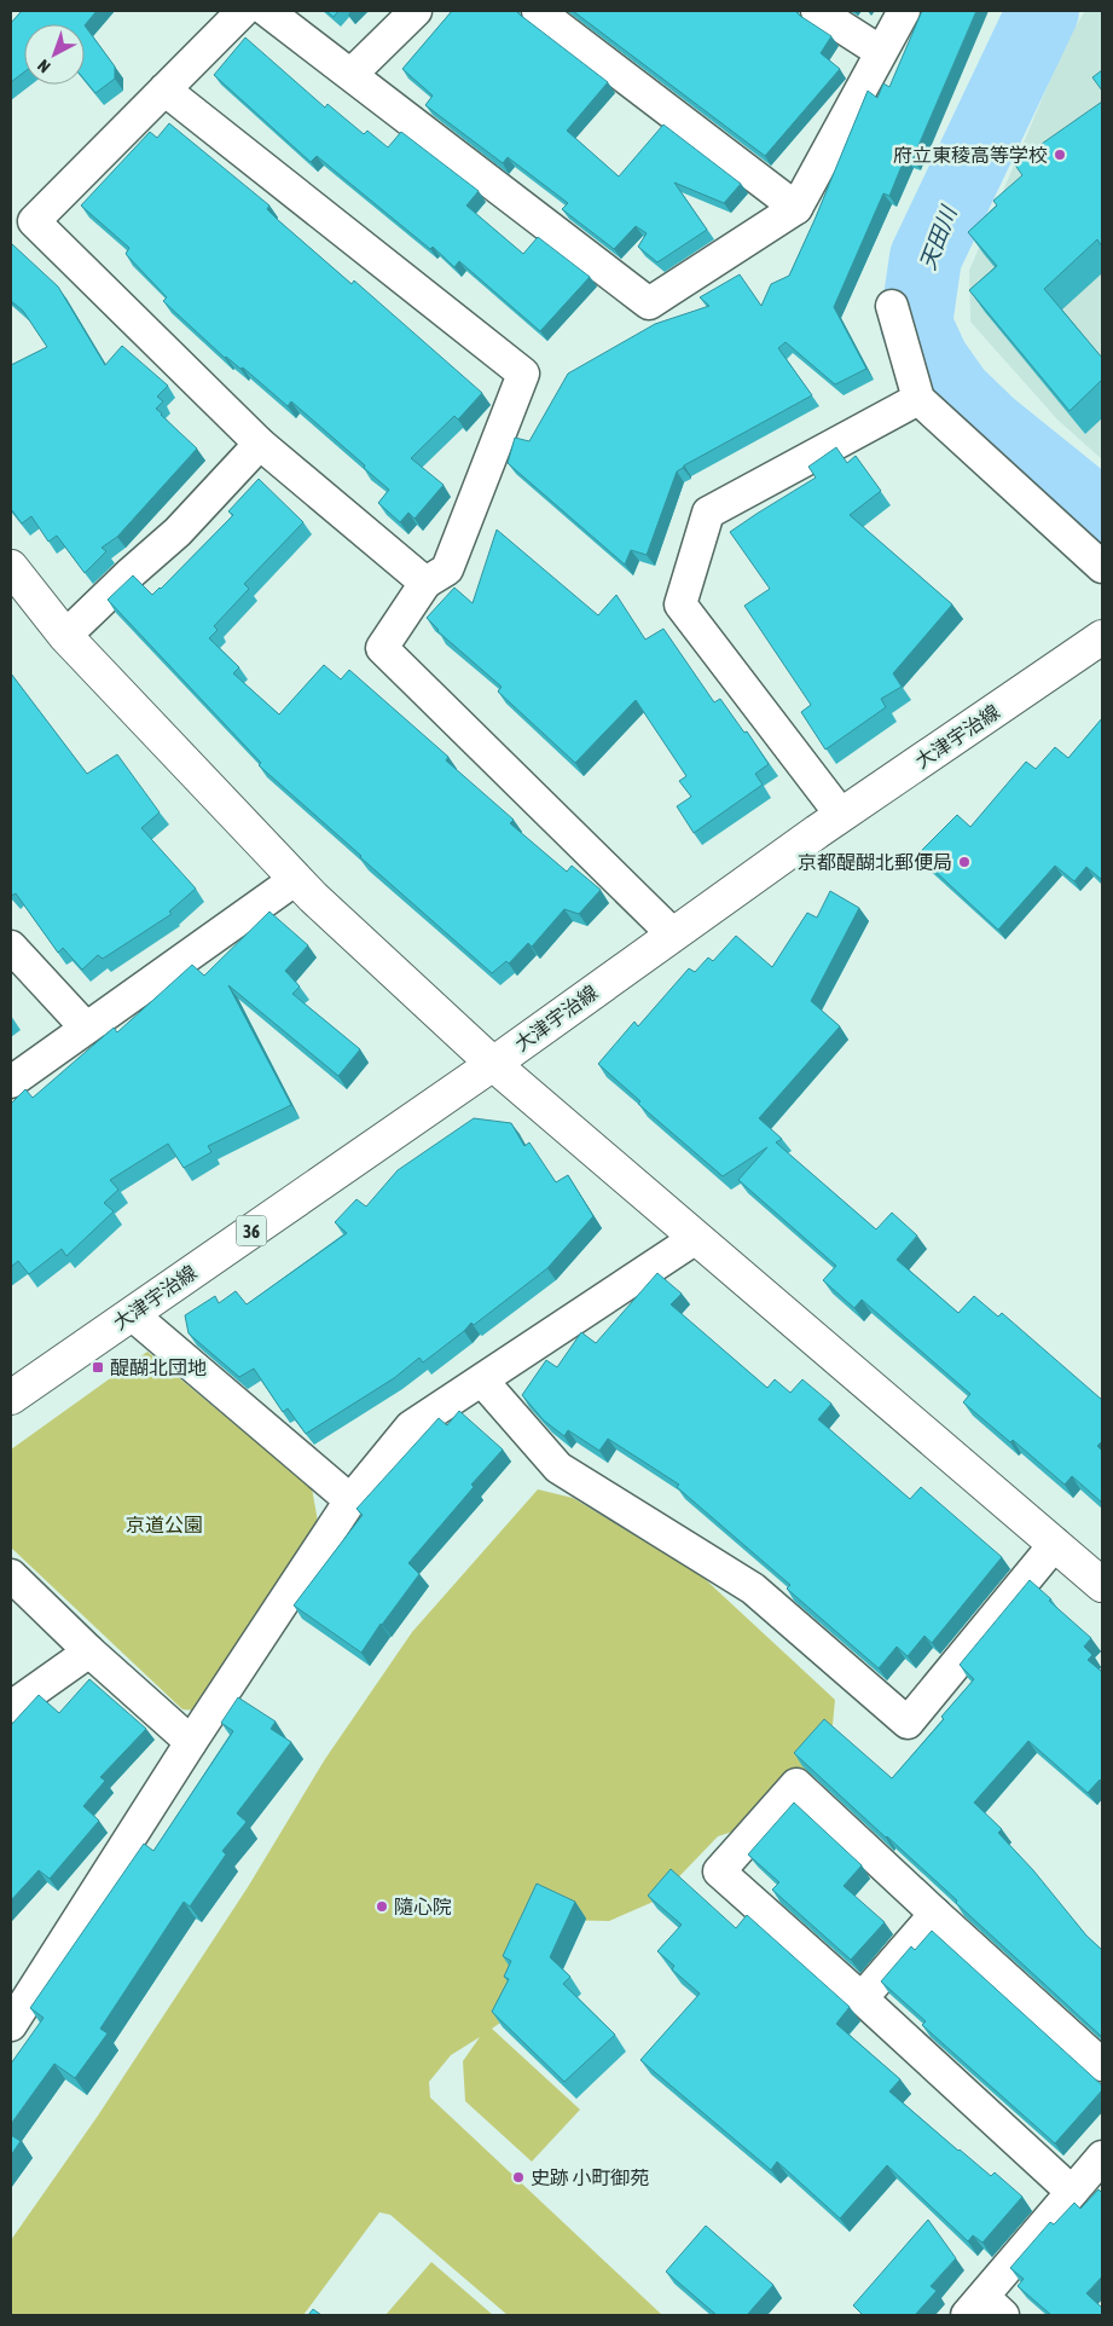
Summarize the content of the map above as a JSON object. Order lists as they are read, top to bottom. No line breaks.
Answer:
{"streets":{"street":["大津宇治線","36"]},"water":["天田川"],"parks":["京道公園"],"places":{"other":["府立東稜高等学校","京都醍醐北郵便局","隨心院","史跡 小町御苑"],"transit":["醍醐北団地"]},"north":"bottom left"}
